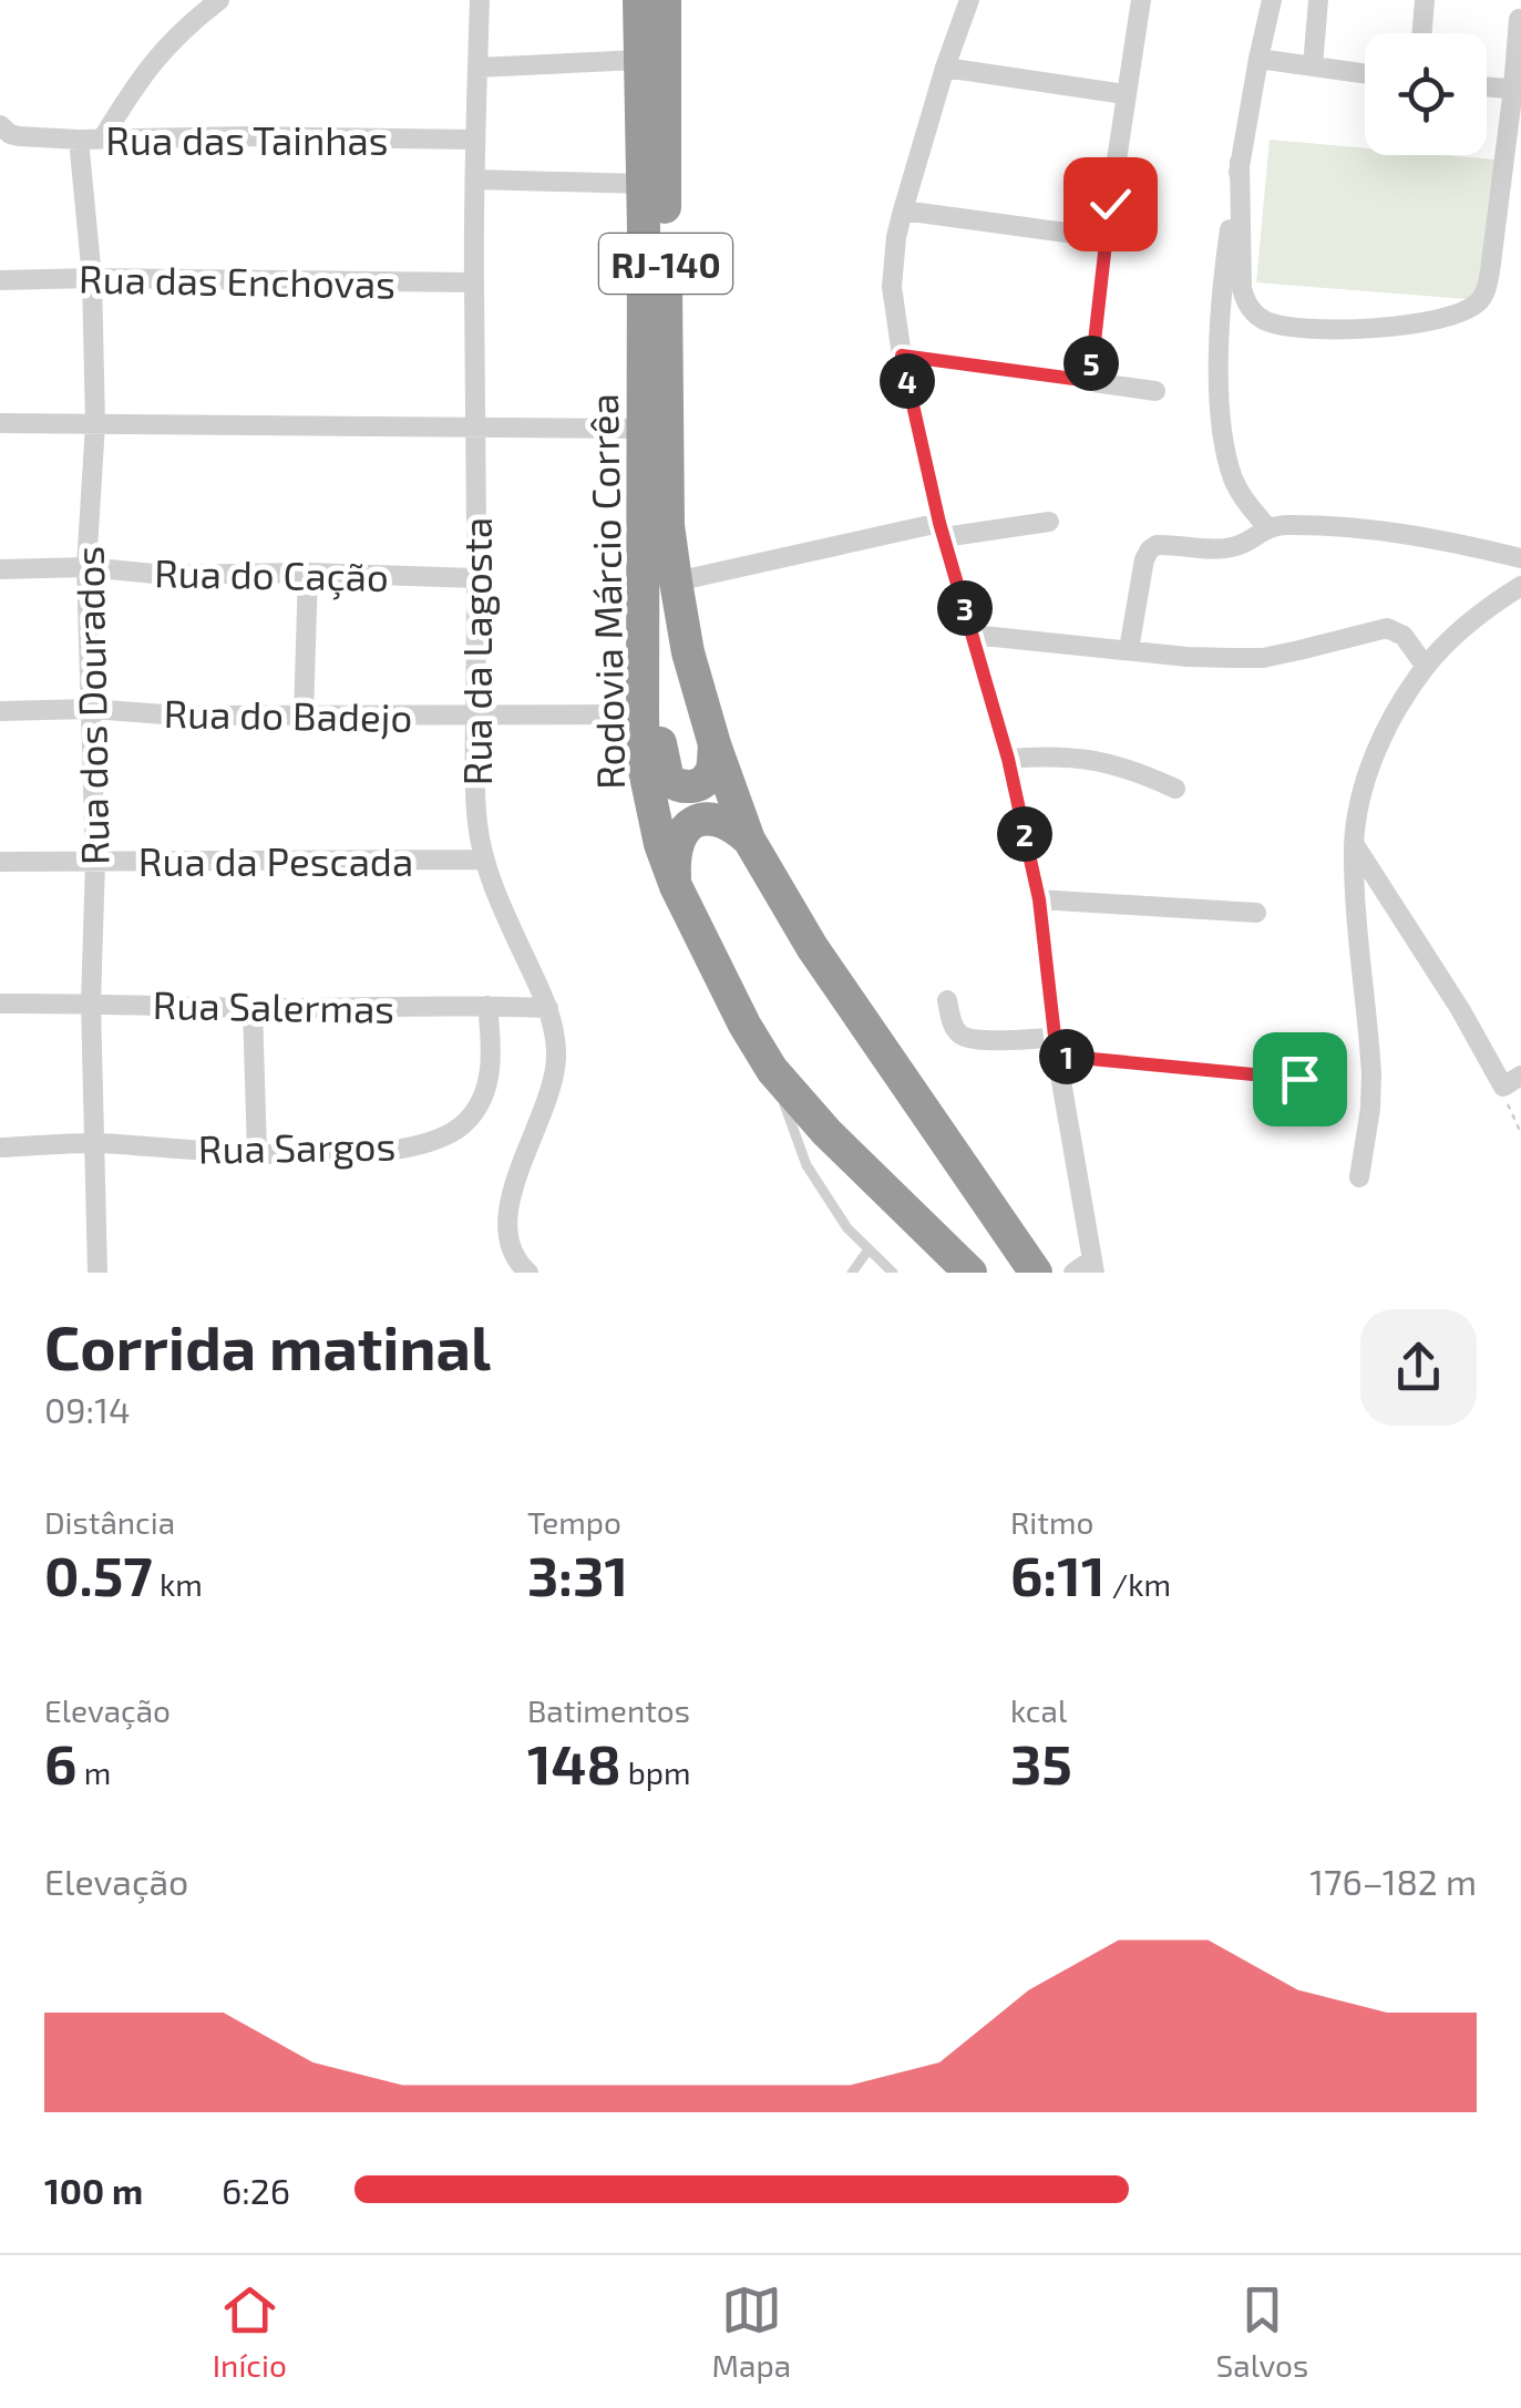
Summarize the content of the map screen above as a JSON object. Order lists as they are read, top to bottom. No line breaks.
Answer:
{"streets":{"highway":["RJ-140","Rodovia Márcio Corrêa"],"street":["Rua das Tainhas","Rua das Enchovas","Rua do Cação","Rua da Lagosta","Rua dos Dourados","Rua do Badejo","Rua da Pescada","Rua Salermas","Rua Sargos"]},"crossings":[["Rua das Tainhas","Rua da Lagosta"],["Rua das Tainhas","Rua dos Dourados"],["Rua das Enchovas","Rua da Lagosta"],["Rua das Enchovas","Rua dos Dourados"],["Rua do Cação","Rua da Lagosta"],["Rua do Cação","Rua dos Dourados"],["Rodovia Márcio Corrêa","Rua do Badejo"],["Rua da Lagosta","Rua do Badejo"],["Rua da Lagosta","Rua da Pescada"],["Rua da Lagosta","Rua Salermas"],["Rua dos Dourados","Rua do Badejo"],["Rua dos Dourados","Rua da Pescada"],["Rua dos Dourados","Rua Salermas"],["Rua dos Dourados","Rua Sargos"],["Rua Salermas","Rua Sargos"]],"page":{"pins":["5","4","3","2","1"],"heading":["Corrida matinal","09:14"],"stats":[["Distância","0.57 km"],["Tempo","3:31"],["Ritmo","6:11 /km"],["Elevação","6 m"],["Batimentos","148 bpm"],["kcal","35"]],"chart":["Elevação","176–182 m"],"list":[{"name":"100 m","note":"6:26"}],"tabs":["Início","Mapa","Salvos"]}}
